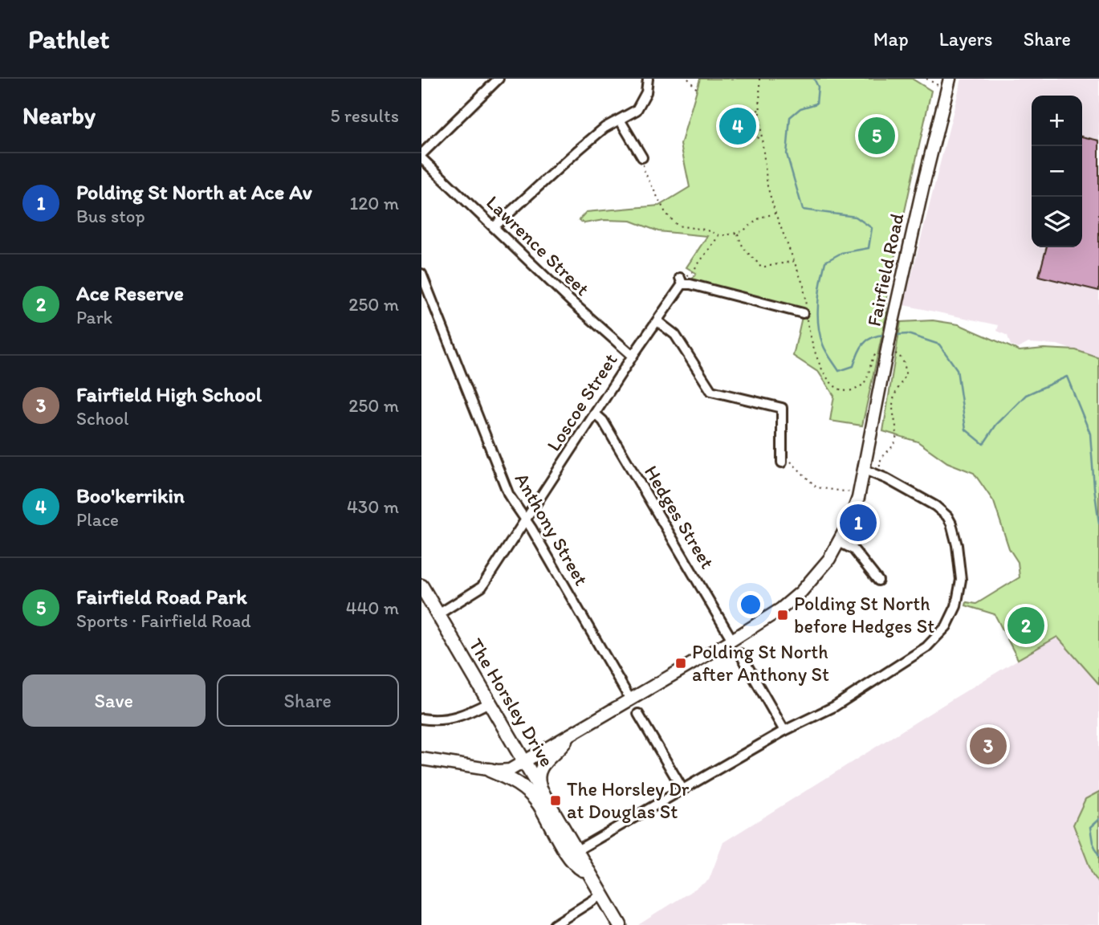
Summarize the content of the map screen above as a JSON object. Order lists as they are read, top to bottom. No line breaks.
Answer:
{"streets":{"main road":["Fairfield Road","The Horsley Drive"],"street":["Lawrence Street","Loscoe Street","Hedges Street","Anthony Street"]},"crossings":[["Lawrence Street","Loscoe Street"],["Fairfield Road","Hedges Street"],["Fairfield Road","Anthony Street"],["Fairfield Road","The Horsley Drive"],["Loscoe Street","Hedges Street"],["Loscoe Street","Anthony Street"],["Loscoe Street","The Horsley Drive"]],"places":{"transit":["Polding St North before Hedges St","Polding St North after Anthony St","The Horsley Dr at Douglas St"]},"page":{"header":"Pathlet","nav":["Map","Layers","Share"],"heading":["Nearby","5 results"],"map_buttons":["+","−"],"pins":["4","5","1","2","3"],"list":[{"mark":"1","name":"Polding St North at Ace Av","note":"Bus stop","value":"120 m"},{"mark":"2","name":"Ace Reserve","note":"Park","value":"250 m"},{"mark":"3","name":"Fairfield High School","note":"School","value":"250 m"},{"mark":"4","name":"Boo'kerrikin","note":"Place","value":"430 m"},{"mark":"5","name":"Fairfield Road Park","note":"Sports · Fairfield Road","value":"440 m"}],"buttons":["Save","Share"]}}
